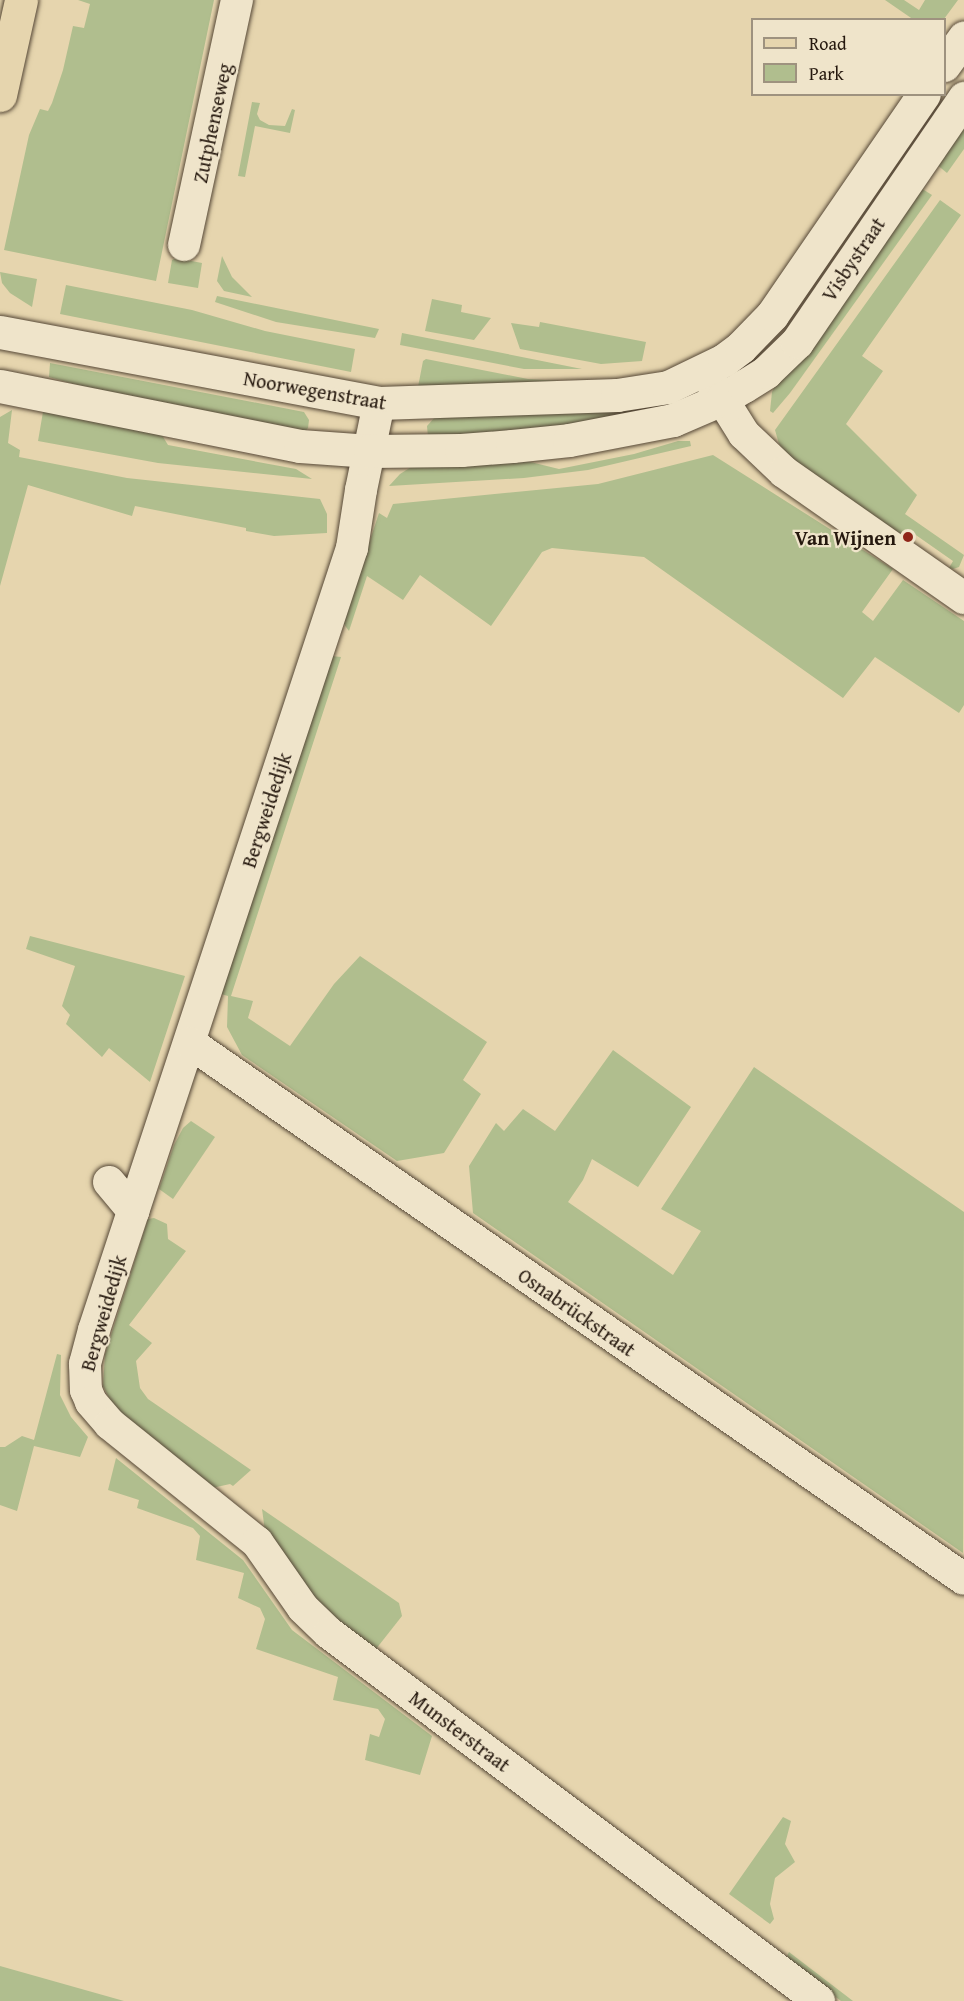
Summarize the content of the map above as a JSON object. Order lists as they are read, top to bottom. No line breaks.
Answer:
{"streets":{"street":["Zutphenseweg","Visbystraat","Noorwegenstraat","Bergweidedijk","Osnabrückstraat","Munsterstraat"]},"crossings":[["Visbystraat","Noorwegenstraat"],["Noorwegenstraat","Bergweidedijk"],["Bergweidedijk","Osnabrückstraat"],["Bergweidedijk","Munsterstraat"]],"places":["Van Wijnen"],"legend":["Road","Park"]}
